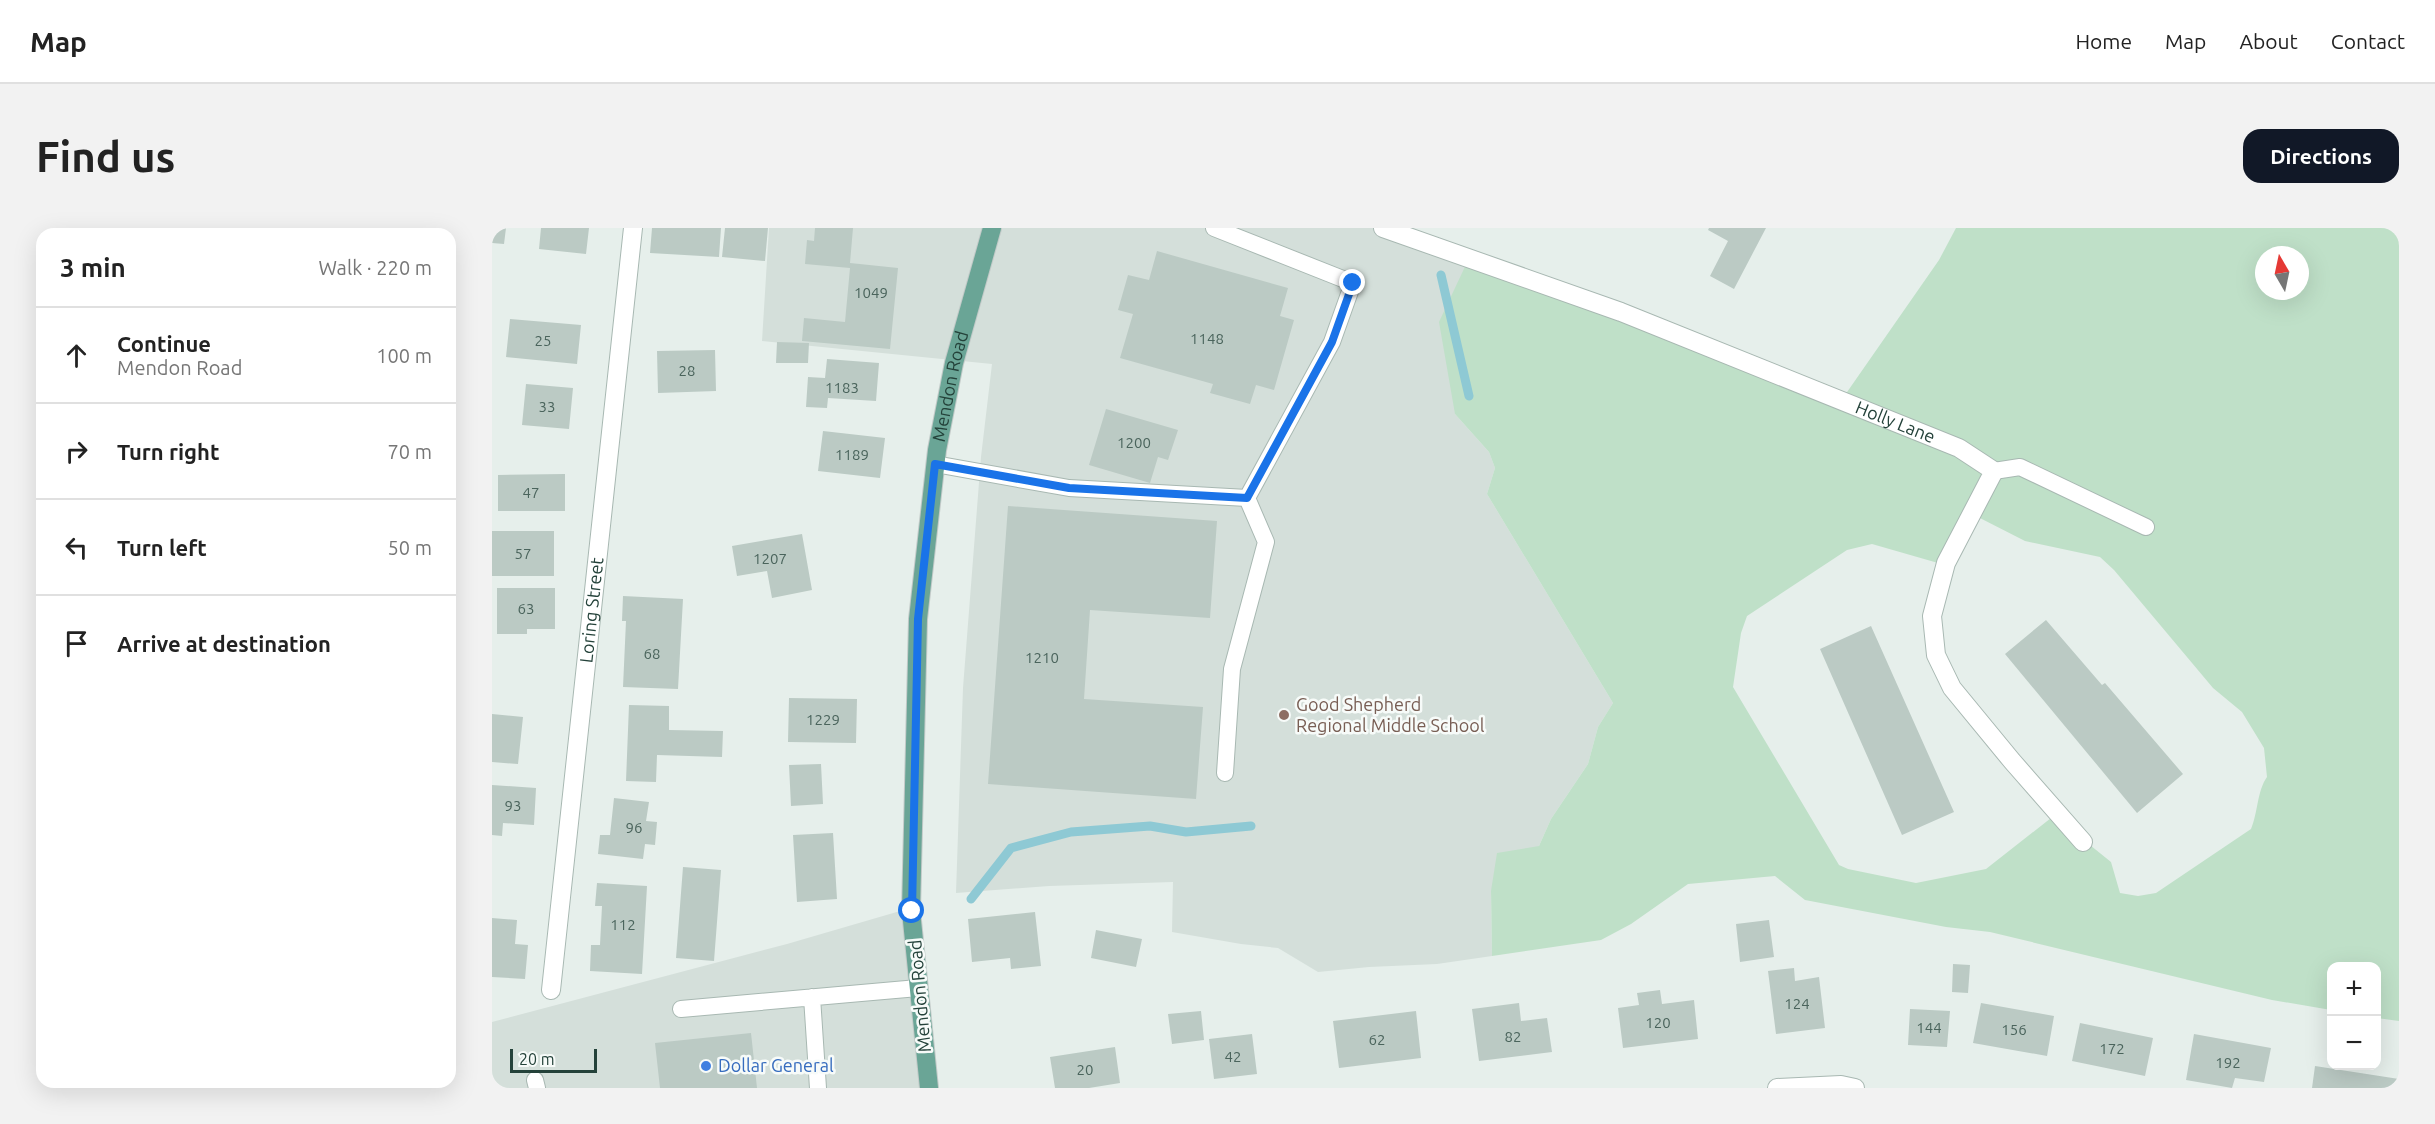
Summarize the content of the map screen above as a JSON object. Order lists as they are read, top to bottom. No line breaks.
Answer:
{"streets":{"main road":["Mendon Road"],"street":["Holly Lane","Loring Street"]},"places":["Good Shepherd Regional Middle School","Dollar General"],"house_numbers":["1049","1148","25","28","1183","33","1200","1189","47","57","1207","63","68","1210","1229","93","96","112","124","120","144","156","82","62","172","42","192","20"],"scale_bar":"20 m","north":"top","page":{"header":"Map","nav":["Home","Map","About","Contact"],"buttons":"Directions","title":"Find us","heading":["3 min","Walk · 220 m"],"list":[["Continue","Mendon Road","100 m"],["Turn right","70 m"],["Turn left","50 m"],"Arrive at destination"],"map_buttons":["+","−"],"scale":"20 m"}}
